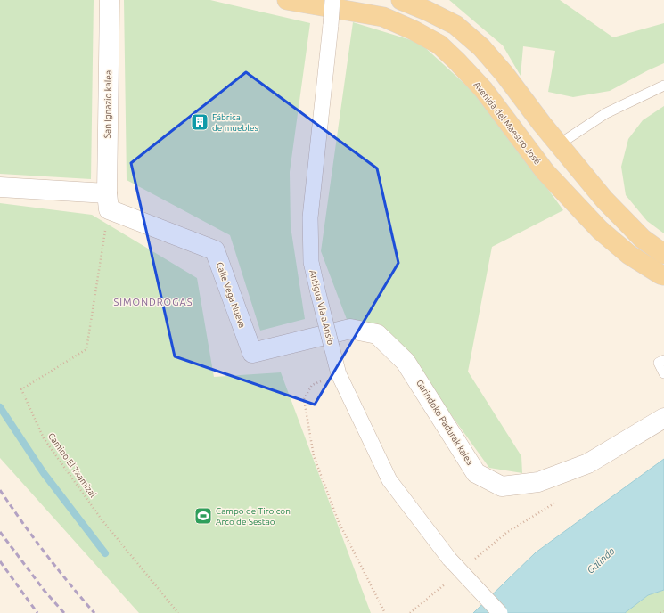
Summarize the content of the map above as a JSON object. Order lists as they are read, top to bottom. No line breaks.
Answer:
{"streets":{"main road":["Avenida del Maestro José"],"street":["San Ignazio kalea","Calle Vega Nueva","Antigua Vía a Ansio","Garindoko Padurak kalea"],"path":["Camino El Txamizal"]},"crossings":[["San Ignazio kalea","Calle Vega Nueva"],["San Ignazio kalea","Camino El Txamizal"],["Calle Vega Nueva","Garindoko Padurak kalea"],["Calle Vega Nueva","Camino El Txamizal"]],"districts":["SIMONDROGAS"],"water":["Galindo"],"places":{"building":["Fábrica de muebles"],"sports":["Campo de Tiro con Arco de Sestao"]}}
